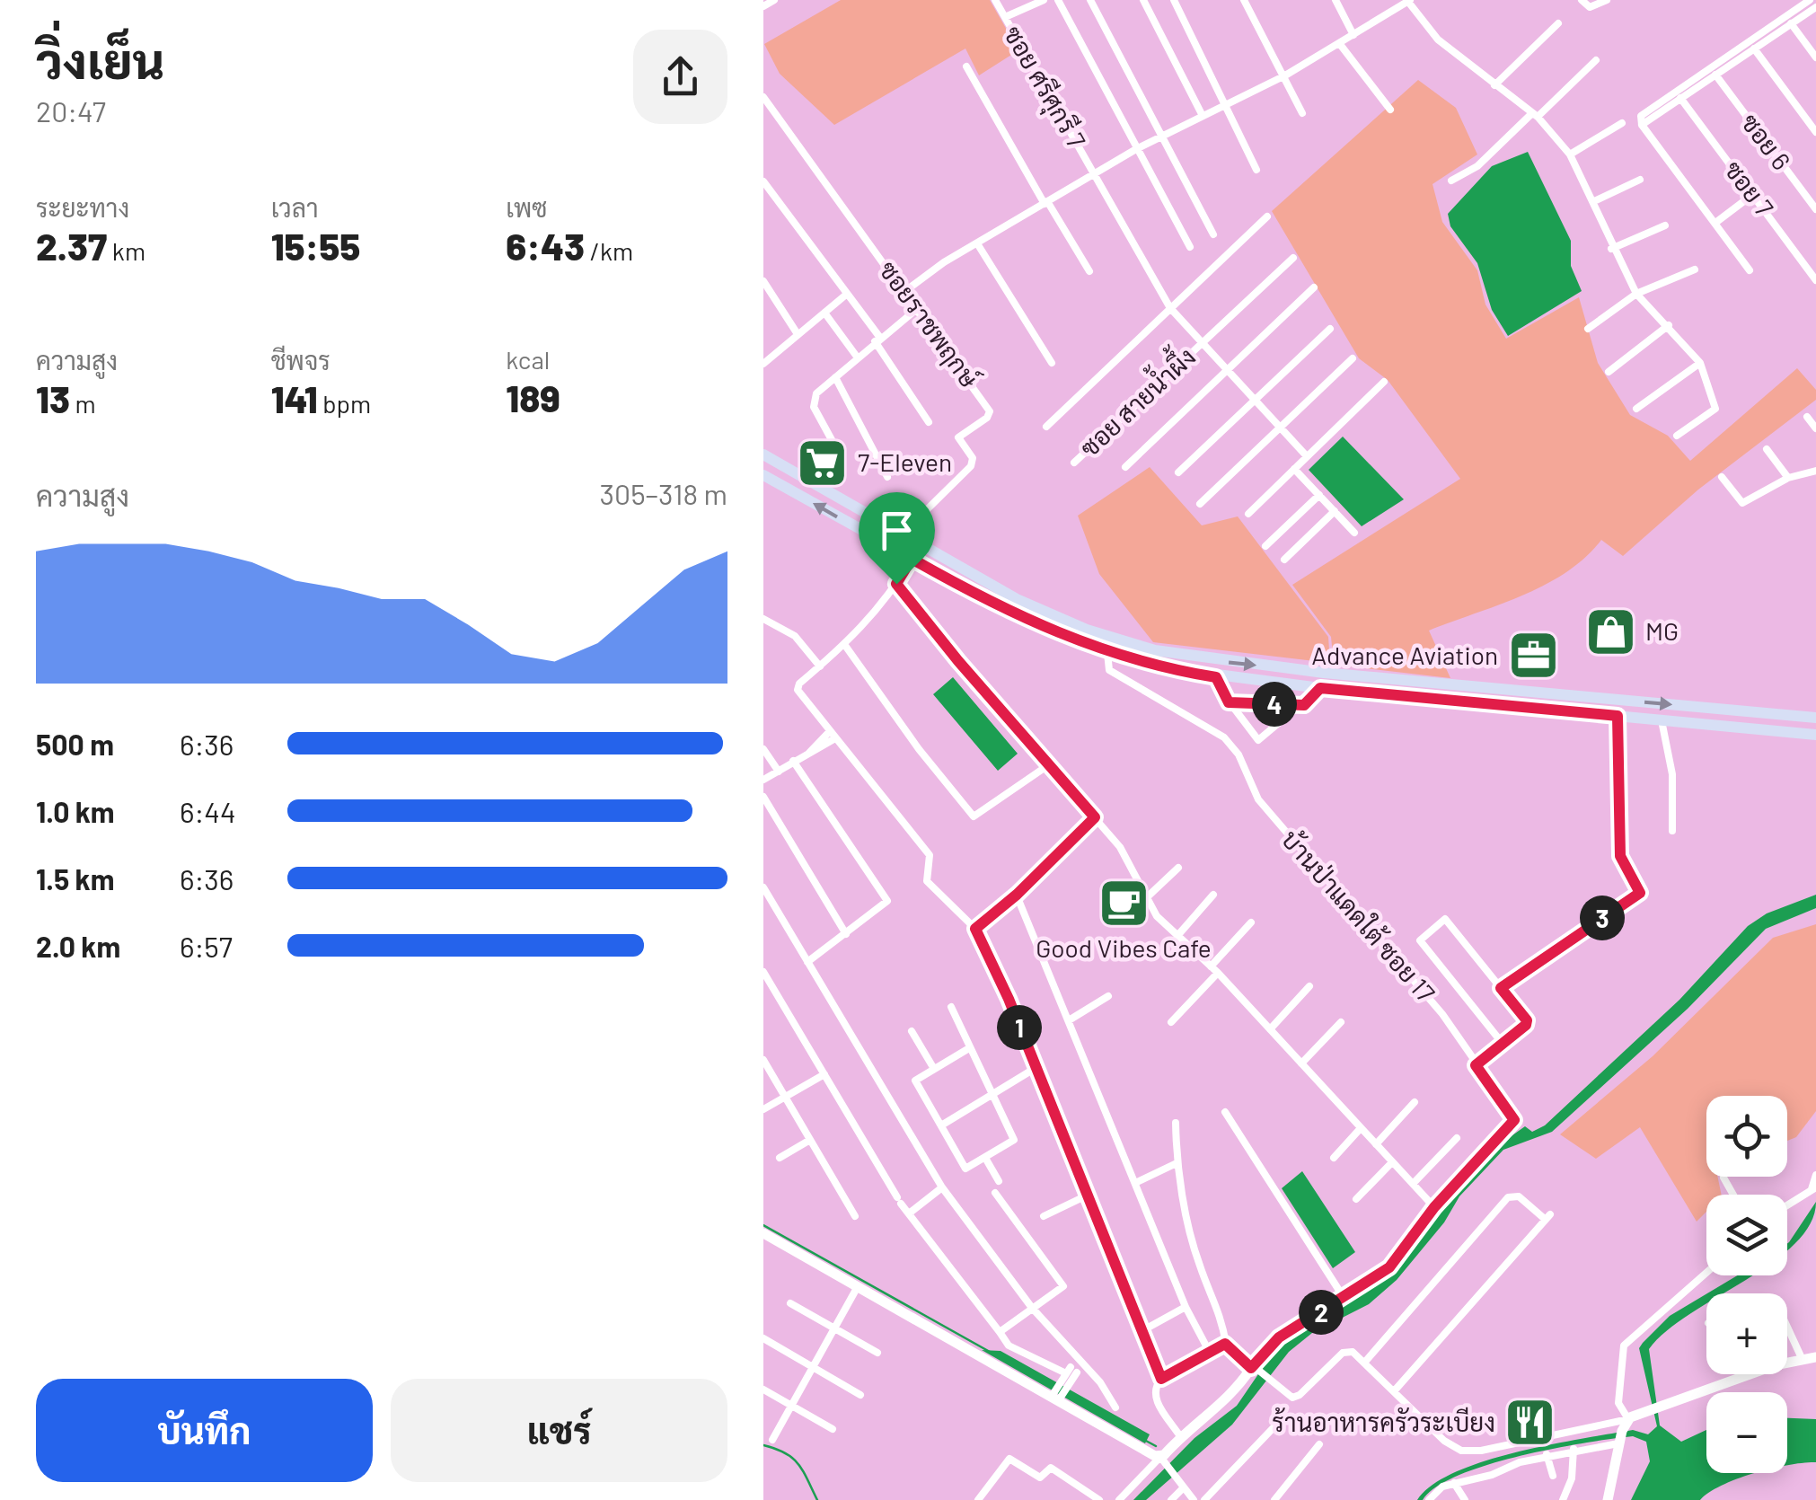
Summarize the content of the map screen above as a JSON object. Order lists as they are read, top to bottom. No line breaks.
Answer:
{"streets":{"street":["ซอย ศรีศุกรี 7","ซอย 6","ซอย 7","ซอยราชพฤกษ์","ซอย สายน้ำผึ้ง","บ้านป่าแดดใต้ ซอย 17"]},"crossings":[["ซอย ศรีศุกรี 7","ซอย สายน้ำผึ้ง"]],"places":{"supermarket":["7-Eleven"],"shop":["MG"],"office":["Advance Aviation"],"cafe":["Good Vibes Cafe"],"restaurant":["ร้านอาหารครัวระเบียง"]},"page":{"heading":["วิ่งเย็น","20:47"],"stats":[["ระยะทาง","2.37 km"],["เวลา","15:55"],["เพซ","6:43 /km"],["ความสูง","13 m"],["ชีพจร","141 bpm"],["kcal","189"]],"chart":["ความสูง","305–318 m"],"pins":["4","3","1","2"],"list":[{"name":"500 m","note":"6:36"},{"name":"1.0 km","note":"6:44"},{"name":"1.5 km","note":"6:36"},{"name":"2.0 km","note":"6:57"}],"map_buttons":["+","−"],"buttons":["บันทึก","แชร์"]}}
